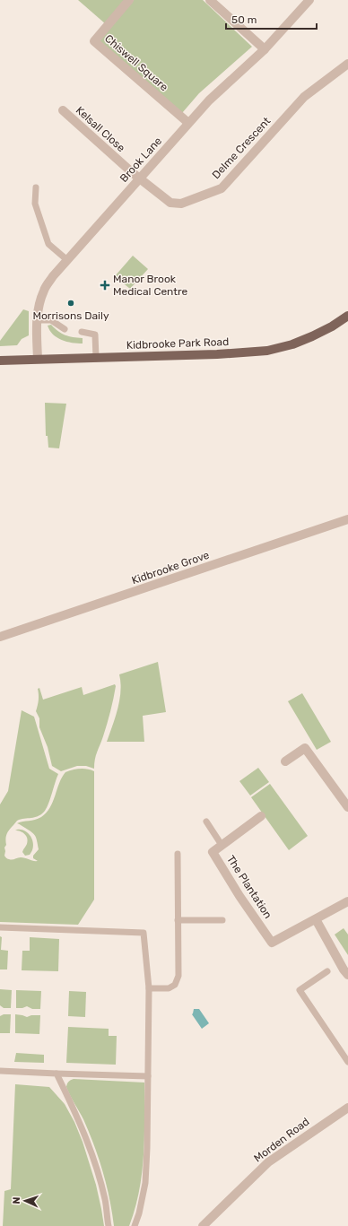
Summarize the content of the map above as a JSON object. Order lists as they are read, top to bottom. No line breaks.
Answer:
{"streets":{"main road":["Kidbrooke Park Road"],"street":["Chiswell Square","Kelsall Close","Delme Crescent","Brook Lane","Kidbrooke Grove","The Plantation","Morden Road"]},"crossings":[["Chiswell Square","Brook Lane"],["Kelsall Close","Delme Crescent"],["Kelsall Close","Brook Lane"],["Delme Crescent","Brook Lane"],["Brook Lane","Kidbrooke Park Road"]],"places":{"health":["Manor Brook Medical Centre"],"other":["Morrisons Daily"]},"scale_bar":"50 m","north":"left"}
